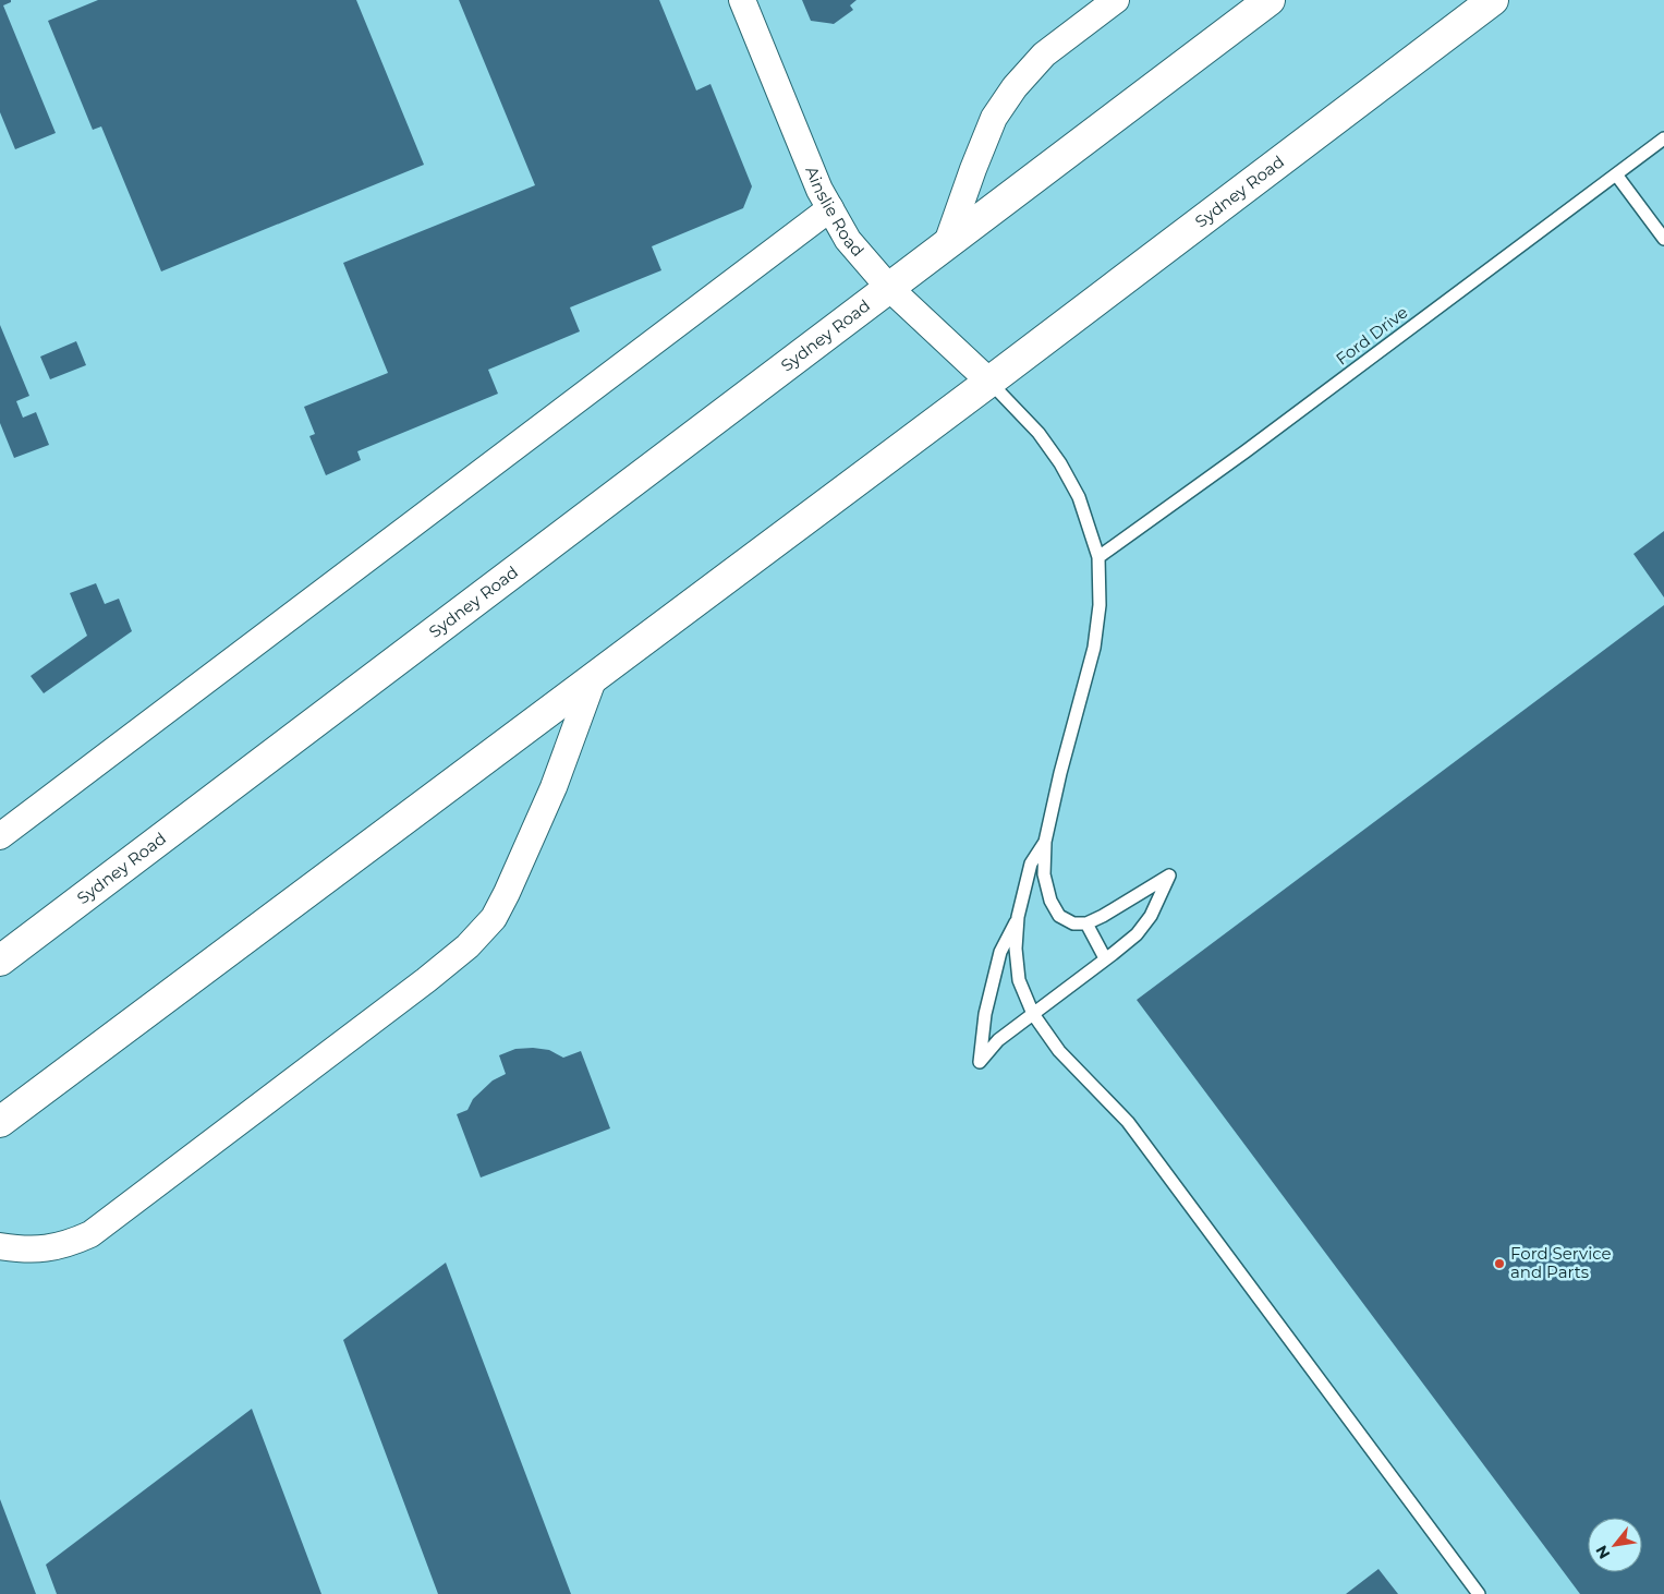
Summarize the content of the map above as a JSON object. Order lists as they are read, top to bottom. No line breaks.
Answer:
{"streets":{"highway":["Sydney Road"],"street":["Ainslie Road"],"lane":["Ford Drive"]},"crossings":[["Sydney Road","Ainslie Road"]],"places":["Ford Service and Parts"],"north":"bottom left"}
